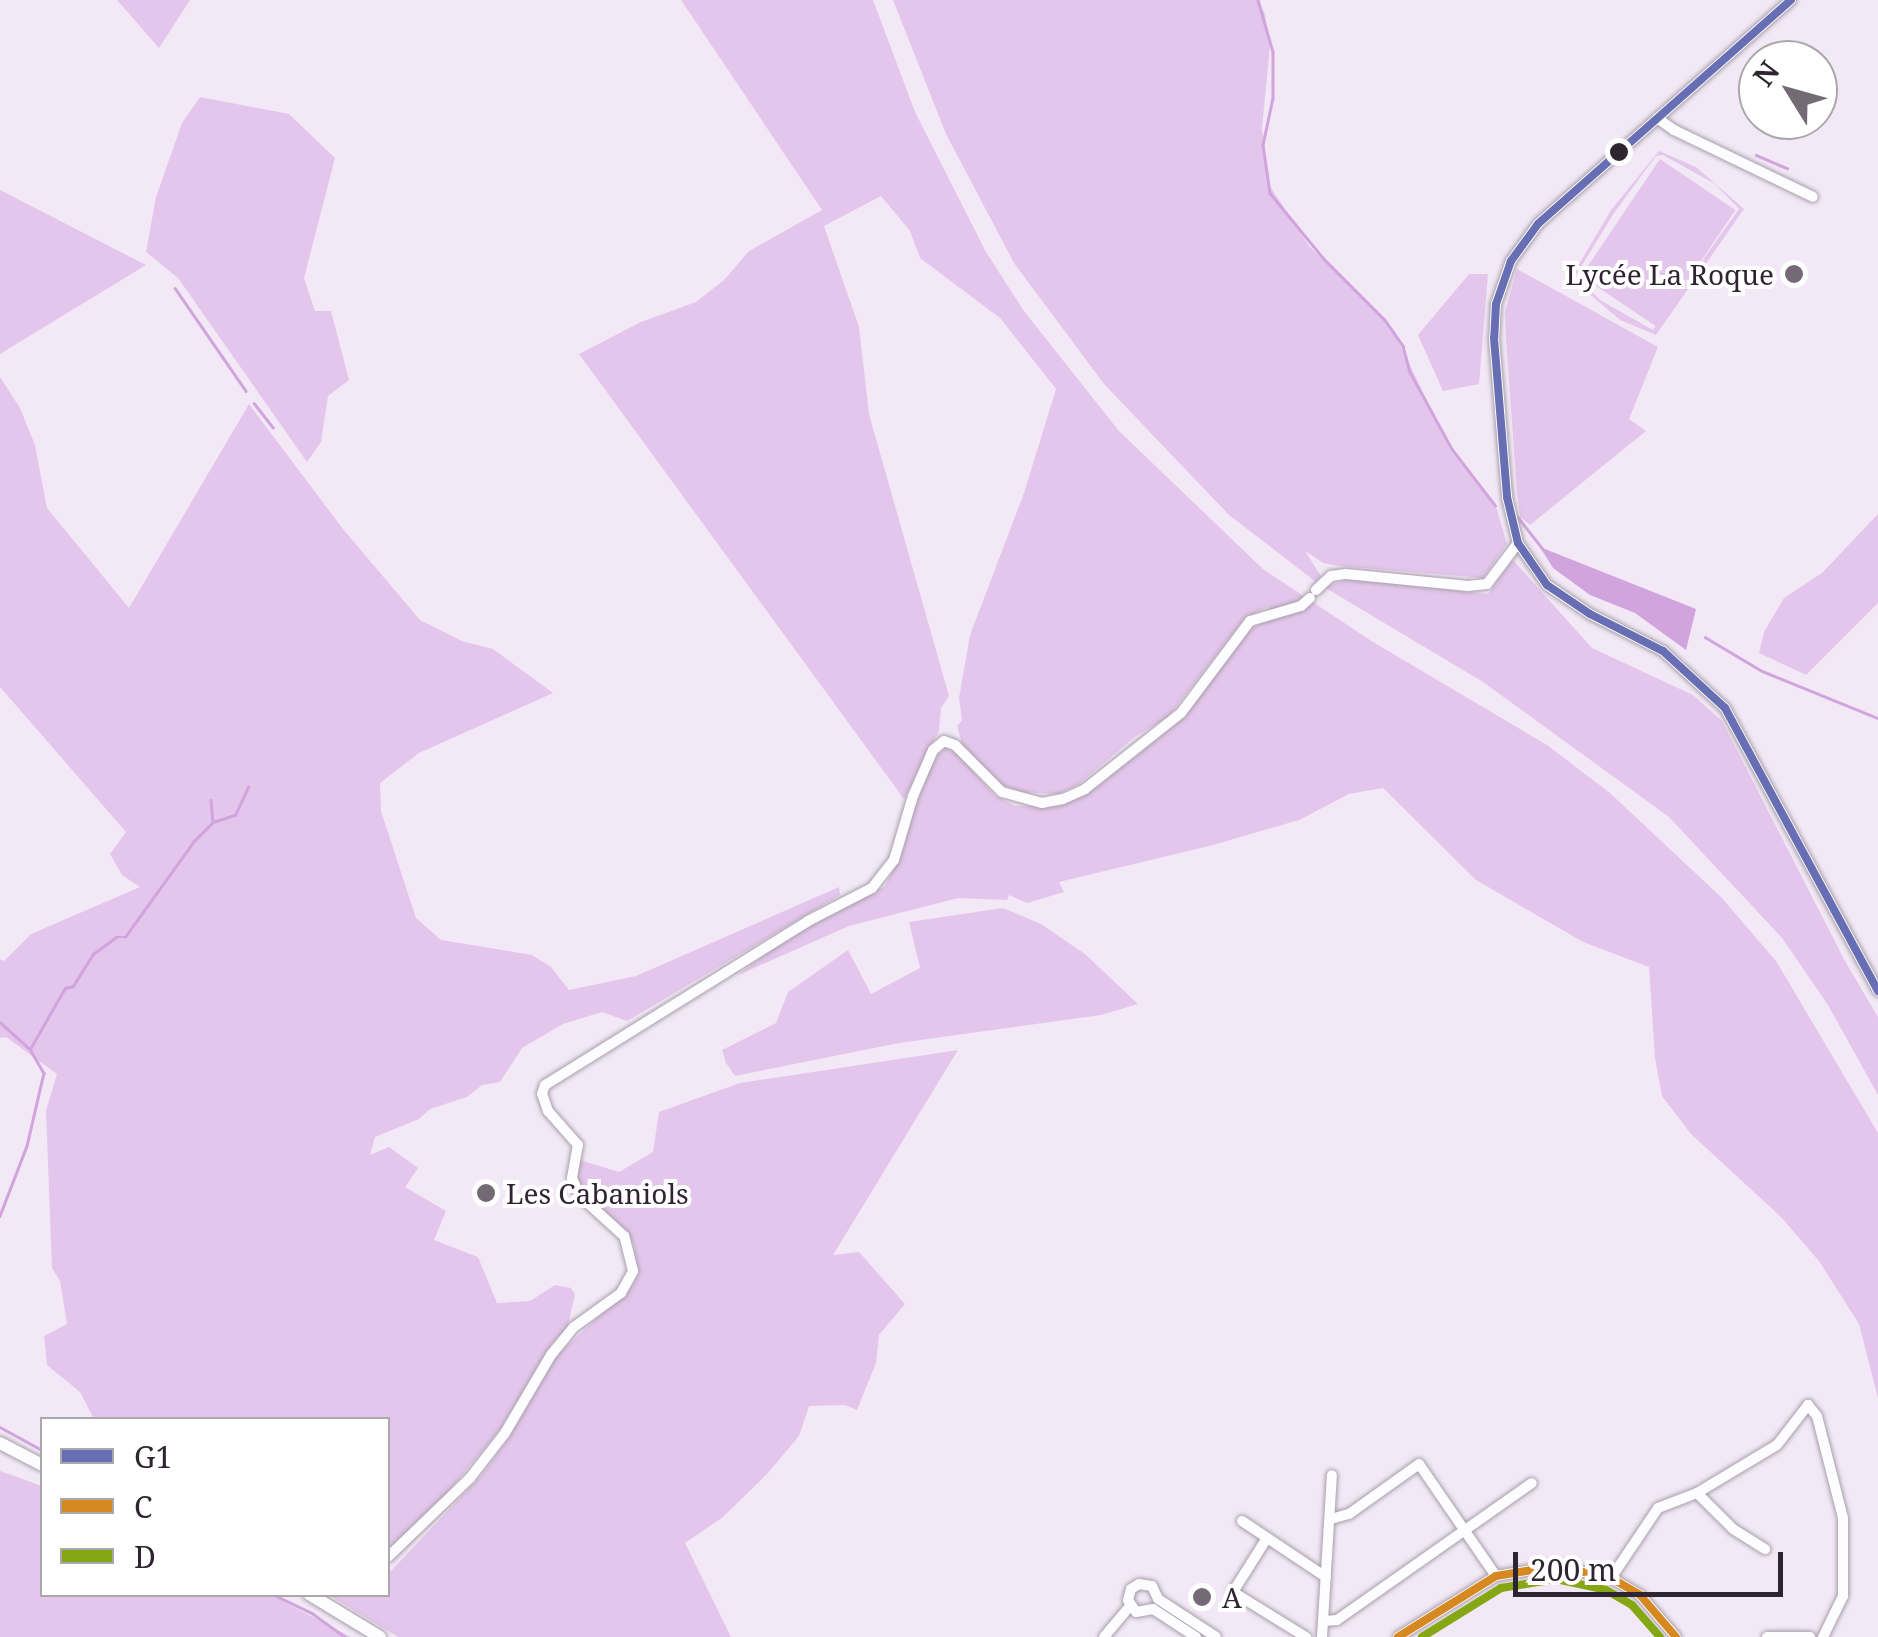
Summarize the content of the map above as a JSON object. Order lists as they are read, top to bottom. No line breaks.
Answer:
{"places":["Lycée La Roque","Les Cabaniols","A"],"lines":["transit line G1","transit line C","transit line D"],"legend":["G1","C","D"],"scale_bar":"200 m","north":"top left"}
